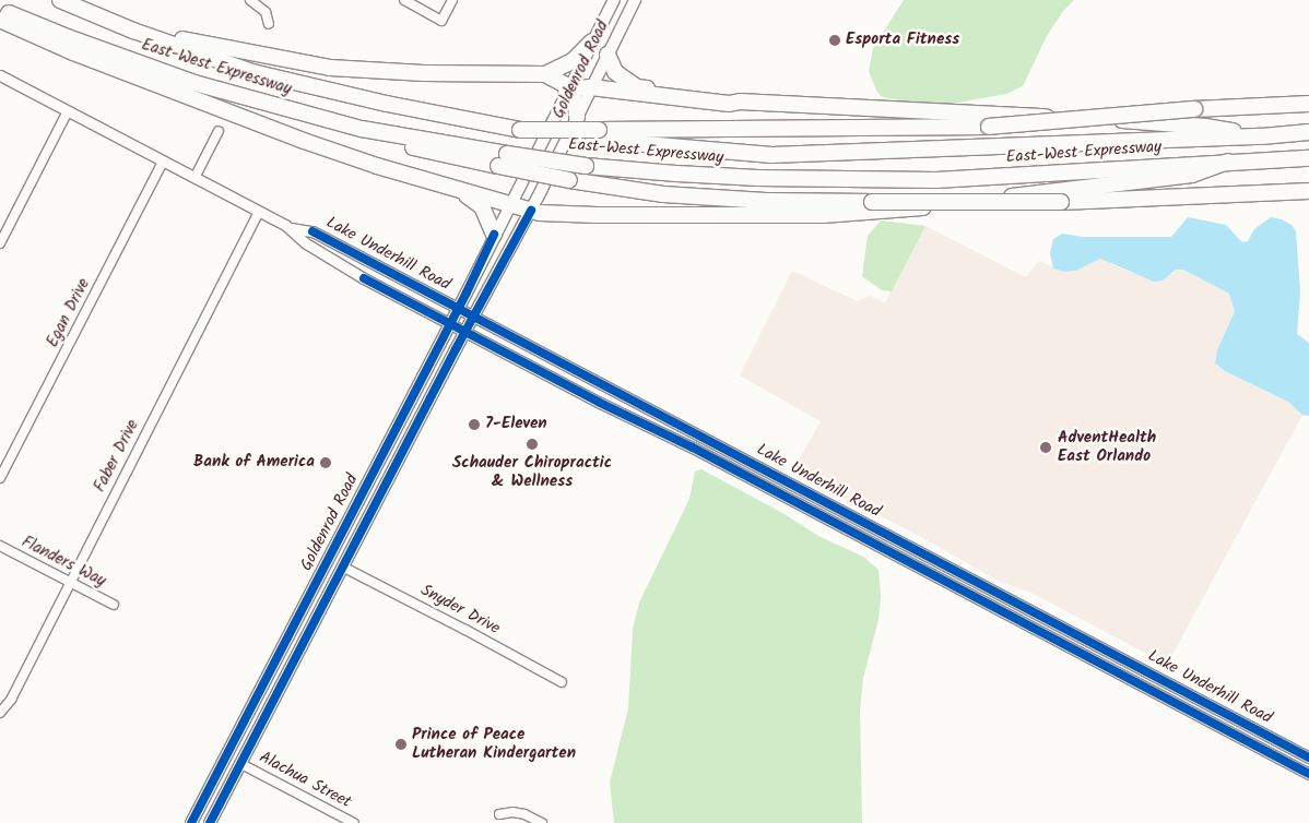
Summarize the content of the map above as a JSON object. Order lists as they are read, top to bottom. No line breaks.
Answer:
{"streets":{"highway":["East-West Expressway"],"main road":["Goldenrod Road"],"street":["Lake Underhill Road","Egan Drive","Faber Drive","Flanders Way","Snyder Drive","Alachua Street"]},"crossings":[["Goldenrod Road","Lake Underhill Road"],["Goldenrod Road","Snyder Drive"],["Goldenrod Road","Alachua Street"],["Lake Underhill Road","Egan Drive"],["Lake Underhill Road","Faber Drive"],["Faber Drive","Flanders Way"]],"places":["Esporta Fitness","7-Eleven","Schauder Chiropractic & Wellness","AdventHealth East Orlando","Bank of America","Prince of Peace Lutheran Kindergarten"]}
